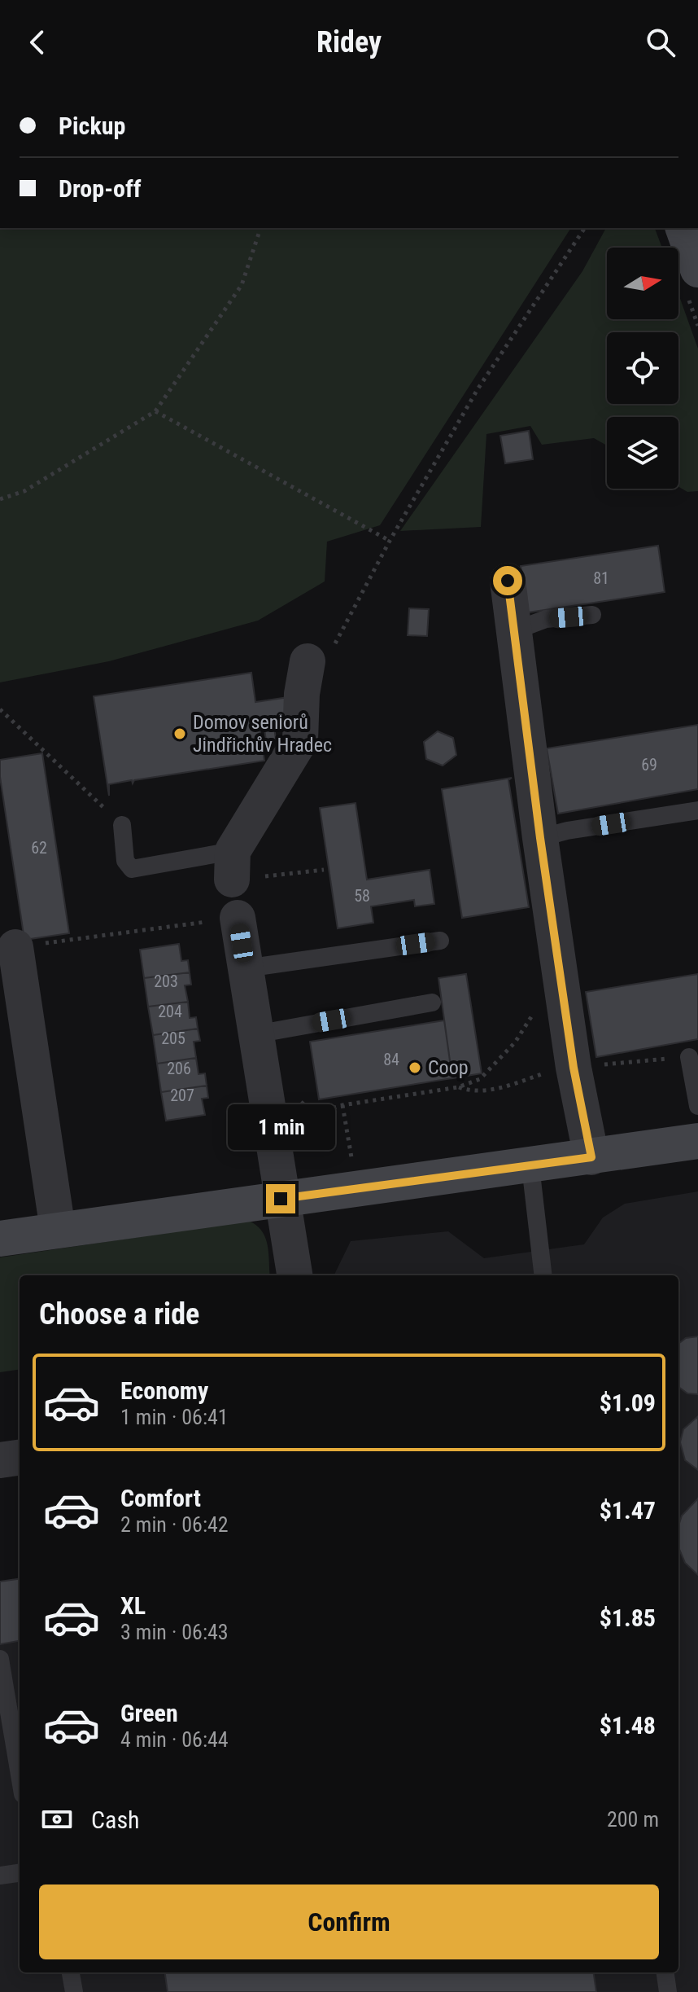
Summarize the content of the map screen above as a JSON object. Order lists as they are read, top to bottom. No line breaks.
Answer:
{"places":["Domov seniorů Jindřichův Hradec","Coop"],"house_numbers":["81","69","62","58","203","204","205","84","206","207"],"north":"right","page":{"header":"Ridey","banner":["Pickup","Drop-off"],"bubble":"1 min","heading":"Choose a ride","list":[{"name":"Economy","note":"1 min · 06:41","value":"$1.09"},{"name":"Comfort","note":"2 min · 06:42","value":"$1.47"},{"name":"XL","note":"3 min · 06:43","value":"$1.85"},{"name":"Green","note":"4 min · 06:44","value":"$1.48"}],"pay":["Cash","200 m"],"buttons":"Confirm"}}
